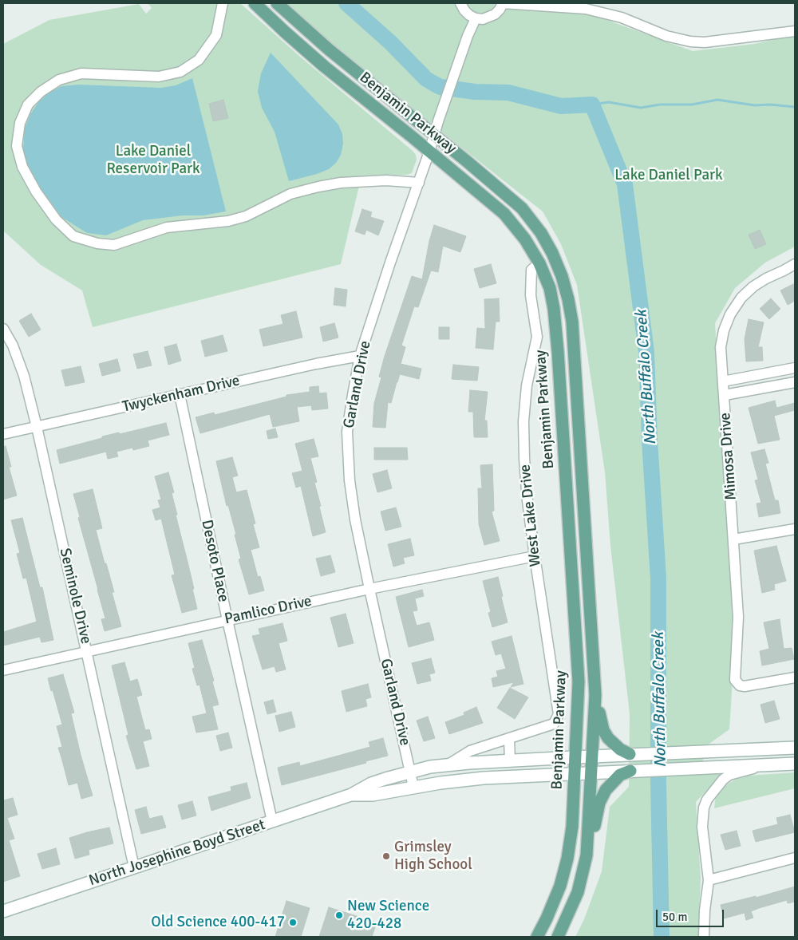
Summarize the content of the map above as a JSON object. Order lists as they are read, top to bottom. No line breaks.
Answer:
{"streets":{"main road":["Benjamin Parkway","North Josephine Boyd Street"],"street":["Garland Drive","Twyckenham Drive","Mimosa Drive","West Lake Drive","Desoto Place","Seminole Drive","Pamlico Drive"]},"crossings":[["Benjamin Parkway","Garland Drive"],["Benjamin Parkway","West Lake Drive"],["Benjamin Parkway","North Josephine Boyd Street"],["Garland Drive","Twyckenham Drive"],["Garland Drive","Pamlico Drive"],["Garland Drive","North Josephine Boyd Street"],["Twyckenham Drive","Desoto Place"],["Twyckenham Drive","Seminole Drive"],["West Lake Drive","Pamlico Drive"],["West Lake Drive","North Josephine Boyd Street"],["Desoto Place","Pamlico Drive"],["Desoto Place","North Josephine Boyd Street"],["Seminole Drive","Pamlico Drive"],["Seminole Drive","North Josephine Boyd Street"]],"water":["North Buffalo Creek"],"parks":["Lake Daniel Reservoir Park","Lake Daniel Park"],"places":["Grimsley High School","New Science 420-428","Old Science 400-417"],"scale_bar":"50 m"}
